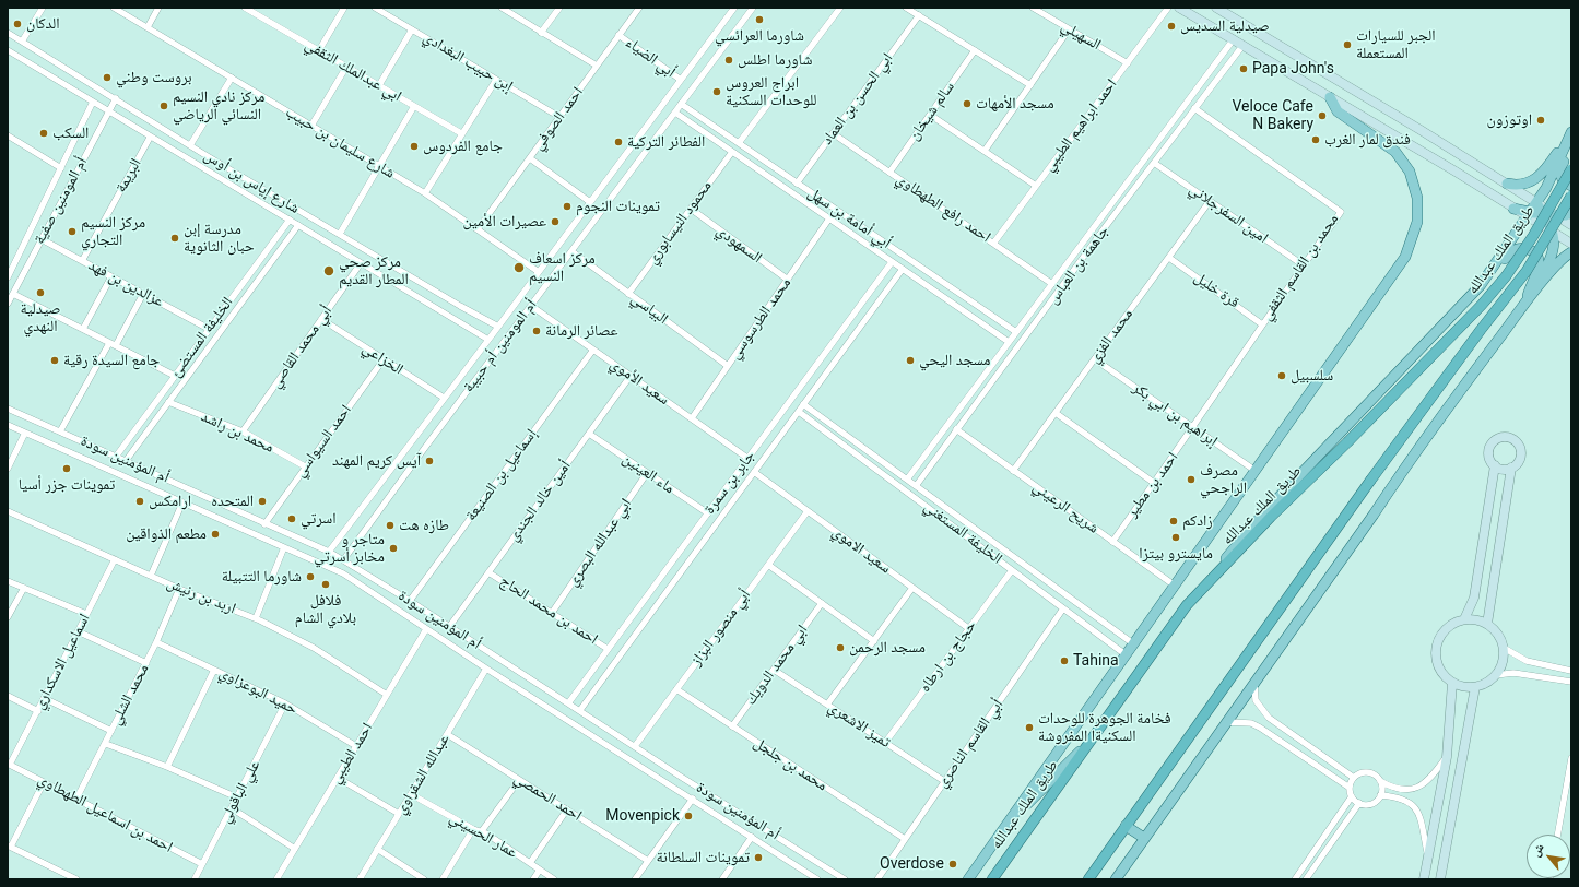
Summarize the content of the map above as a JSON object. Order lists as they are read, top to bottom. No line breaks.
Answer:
{"streets":{"highway":["طريق الملك عبدالله"],"street":["السهيلي","أبي الضياء","إبن حبيب البغدادي","ابي عبدالملك الثقفي","ابي الحسن بن العماد","سالم شيخان","احمد الصوفي","احمد ابراهيم الطيبي","شارع سليمان بن حبيب","البريمة","شارع إياس بن أوس","أم المومنين صفية","احمد رافع الطهطاوي","امين السفرجلاني","أبي أمامة بن سهل","محمود النيسابوري","السمهودي","جاهمة بن العباس","محمد بن القاسم الثقفي","عزالدين بن فهد","قرة خليل","البياسي","محمد الطرسوسي","محمد الفزي","الخليفة المستضئ","أم المومنين أم حبيبة","أبي محمد القاصي","الخزاعي","سعيد الأموي","إبراهيم بن ابي بكر","محمد بن راشد","احمد السيواسي","أم المؤمنين سودة","ماء العينين","إسماعيل بن الصنيعة","جابر بن سمرة","احمد بن مطير","أمين خالد الجندي","شريح الرعيني","الخليفة المستغني","ابي عبدالله البصري","سعيد الاموي","اربد بن رنيش","احمد بن محمد الحاج","أبي منصور البزاز","حجاج بن ارطاه","اسماعيل الاسكداري","ابي محمد الدويك","حميد البوعزاوي","محمد الشلي","تميز الاشعري","أبي القاسم الناصري","احمد الطيبي","محمد بن جلجل","عبدالله الشقراوي","علي الباقولي","احمد الحمصي","احمد بن اسماعيل الطهطاوي","عمار الحسيني"]},"crossings":[["السهيلي","احمد ابراهيم الطيبي"],["أبي الضياء","احمد الصوفي"],["أبي الضياء","أم المومنين أم حبيبة"],["إبن حبيب البغدادي","احمد الصوفي"],["ابي الحسن بن العماد","احمد رافع الطهطاوي"],["ابي الحسن بن العماد","أبي أمامة بن سهل"],["سالم شيخان","احمد رافع الطهطاوي"],["احمد الصوفي","شارع سليمان بن حبيب"],["احمد ابراهيم الطيبي","احمد رافع الطهطاوي"],["شارع سليمان بن حبيب","أم المومنين أم حبيبة"],["البريمة","شارع إياس بن أوس"],["البريمة","عزالدين بن فهد"],["شارع إياس بن أوس","أم المومنين صفية"],["شارع إياس بن أوس","الخليفة المستضئ"],["شارع إياس بن أوس","أم المومنين أم حبيبة"],["شارع إياس بن أوس","أبي محمد القاصي"],["أم المومنين صفية","عزالدين بن فهد"],["احمد رافع الطهطاوي","جاهمة بن العباس"],["امين السفرجلاني","جاهمة بن العباس"],["امين السفرجلاني","محمد بن القاسم الثقفي"],["امين السفرجلاني","محمد الفزي"],["أبي أمامة بن سهل","محمود النيسابوري"],["أبي أمامة بن سهل","جاهمة بن العباس"],["أبي أمامة بن سهل","محمد الطرسوسي"],["أبي أمامة بن سهل","أم المومنين أم حبيبة"],["أبي أمامة بن سهل","جابر بن سمرة"],["محمود النيسابوري","السمهودي"],["محمود النيسابوري","البياسي"],["السمهودي","محمد الطرسوسي"],["جاهمة بن العباس","محمد بن القاسم الثقفي"],["جاهمة بن العباس","شريح الرعيني"],["جاهمة بن العباس","الخليفة المستغني"],["محمد بن القاسم الثقفي","قرة خليل"],["محمد بن القاسم الثقفي","إبراهيم بن ابي بكر"],["محمد بن القاسم الثقفي","احمد بن مطير"],["عزالدين بن فهد","الخليفة المستضئ"],["قرة خليل","محمد الفزي"],["البياسي","محمد الطرسوسي"],["البياسي","أم المومنين أم حبيبة"],["محمد الطرسوسي","سعيد الأموي"],["محمد الفزي","إبراهيم بن ابي بكر"],["محمد الفزي","شريح الرعيني"],["الخليفة المستضئ","محمد بن راشد"],["الخليفة المستضئ","أم المؤمنين سودة"],["أم المومنين أم حبيبة","الخزاعي"],["أم المومنين أم حبيبة","سعيد الأموي"],["أم المومنين أم حبيبة","أم المؤمنين سودة"],["أبي محمد القاصي","الخزاعي"],["أبي محمد القاصي","محمد بن راشد"],["الخزاعي","احمد السيواسي"],["سعيد الأموي","إسماعيل بن الصنيعة"],["سعيد الأموي","جابر بن سمرة"],["سعيد الأموي","أمين خالد الجندي"],["إبراهيم بن ابي بكر","احمد بن مطير"],["محمد بن راشد","احمد السيواسي"],["احمد السيواسي","أم المؤمنين سودة"],["أم المؤمنين سودة","إسماعيل بن الصنيعة"],["أم المؤمنين سودة","جابر بن سمرة"],["أم المؤمنين سودة","أمين خالد الجندي"],["أم المؤمنين سودة","أبي منصور البزاز"],["أم المؤمنين سودة","احمد الطيبي"],["أم المؤمنين سودة","عبدالله الشقراوي"],["ماء العينين","جابر بن سمرة"],["ماء العينين","أمين خالد الجندي"],["ماء العينين","ابي عبدالله البصري"],["جابر بن سمرة","الخليفة المستغني"],["جابر بن سمرة","سعيد الاموي"],["جابر بن سمرة","احمد بن محمد الحاج"],["احمد بن مطير","شريح الرعيني"],["أمين خالد الجندي","احمد بن محمد الحاج"],["الخليفة المستغني","حجاج بن ارطاه"],["الخليفة المستغني","أبي القاسم الناصري"],["ابي عبدالله البصري","احمد بن محمد الحاج"],["سعيد الاموي","أبي منصور البزاز"],["سعيد الاموي","حجاج بن ارطاه"],["اربد بن رنيش","اسماعيل الاسكداري"],["اربد بن رنيش","محمد الشلي"],["اربد بن رنيش","احمد الطيبي"],["أبي منصور البزاز","محمد بن جلجل"],["حجاج بن ارطاه","تميز الاشعري"],["اسماعيل الاسكداري","احمد بن اسماعيل الطهطاوي"],["ابي محمد الدويك","تميز الاشعري"],["ابي محمد الدويك","محمد بن جلجل"],["حميد البوعزاوي","محمد الشلي"],["حميد البوعزاوي","احمد الطيبي"],["حميد البوعزاوي","علي الباقولي"],["محمد الشلي","احمد بن اسماعيل الطهطاوي"],["تميز الاشعري","أبي القاسم الناصري"],["أبي القاسم الناصري","محمد بن جلجل"],["عبدالله الشقراوي","احمد الحمصي"],["عبدالله الشقراوي","عمار الحسيني"],["علي الباقولي","احمد بن اسماعيل الطهطاوي"]],"places":["شاورما العرائسي","الدكان","صيدلية السديس","الجبر للسيارات المستعملة","شاورما اطلس","Papa John's","بروست وطني","ابراج العروس للوحدات السكنية","مسجد الأمهات","مركز نادي النسيم النسائي الرياضي","Veloce Cafe N Bakery","اوتوزون","السكب","فندق لمار الغرب","الفطائر التركية","جامع الفردوس","تموينات النجوم","عصيرات الأمين","مركز النسيم التجاري","مدرسة إبن حبان الثانوية","مركز اسعاف النسيم","مركز صحي المطار القديم","صيدلية النهدي","عصائر الرمانة","جامع السيدة رقية","مسجد اليحي","سلسبيل","آيس كريم المهند","تموينات جزر أسيا","مصرف الراجحي","ارامكس","المتحده","اسرتي","زادكم","طازه هت","مطعم الذواقين","مايسترو بيتزا","متاجر و مخابز أسرتي","شاورما التتبيلة","فلافل بلادي الشام","مسجد الرحمن","Tahina","فخامة الجوهرة للوحدات السكنيةا المفروشة","Movenpick","تموينات السلطانة","Overdose"],"north":"top left"}
